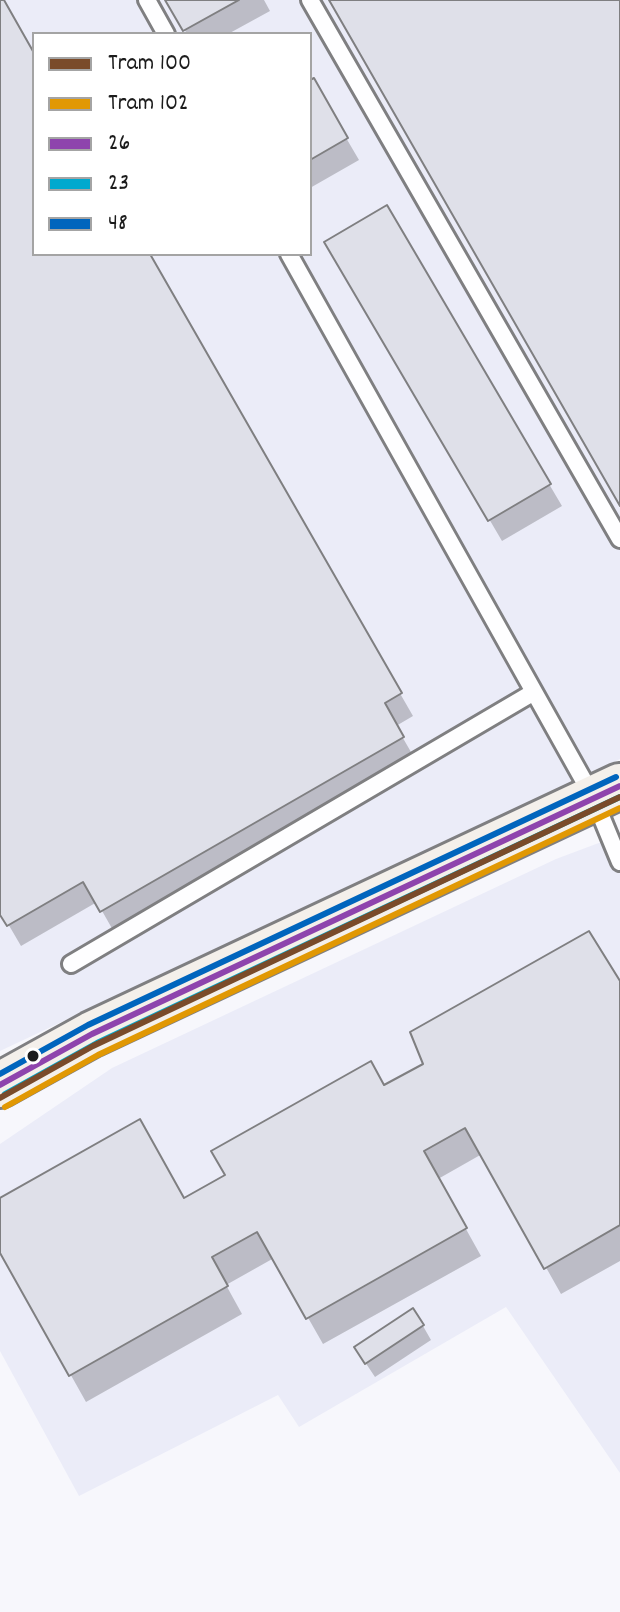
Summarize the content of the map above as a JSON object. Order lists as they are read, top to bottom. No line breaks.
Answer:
{"lines":["transit line 48","transit line 26","tram line 100","transit line 23","tram line 102"],"legend":["Tram 100","Tram 102","26","23","48"]}
